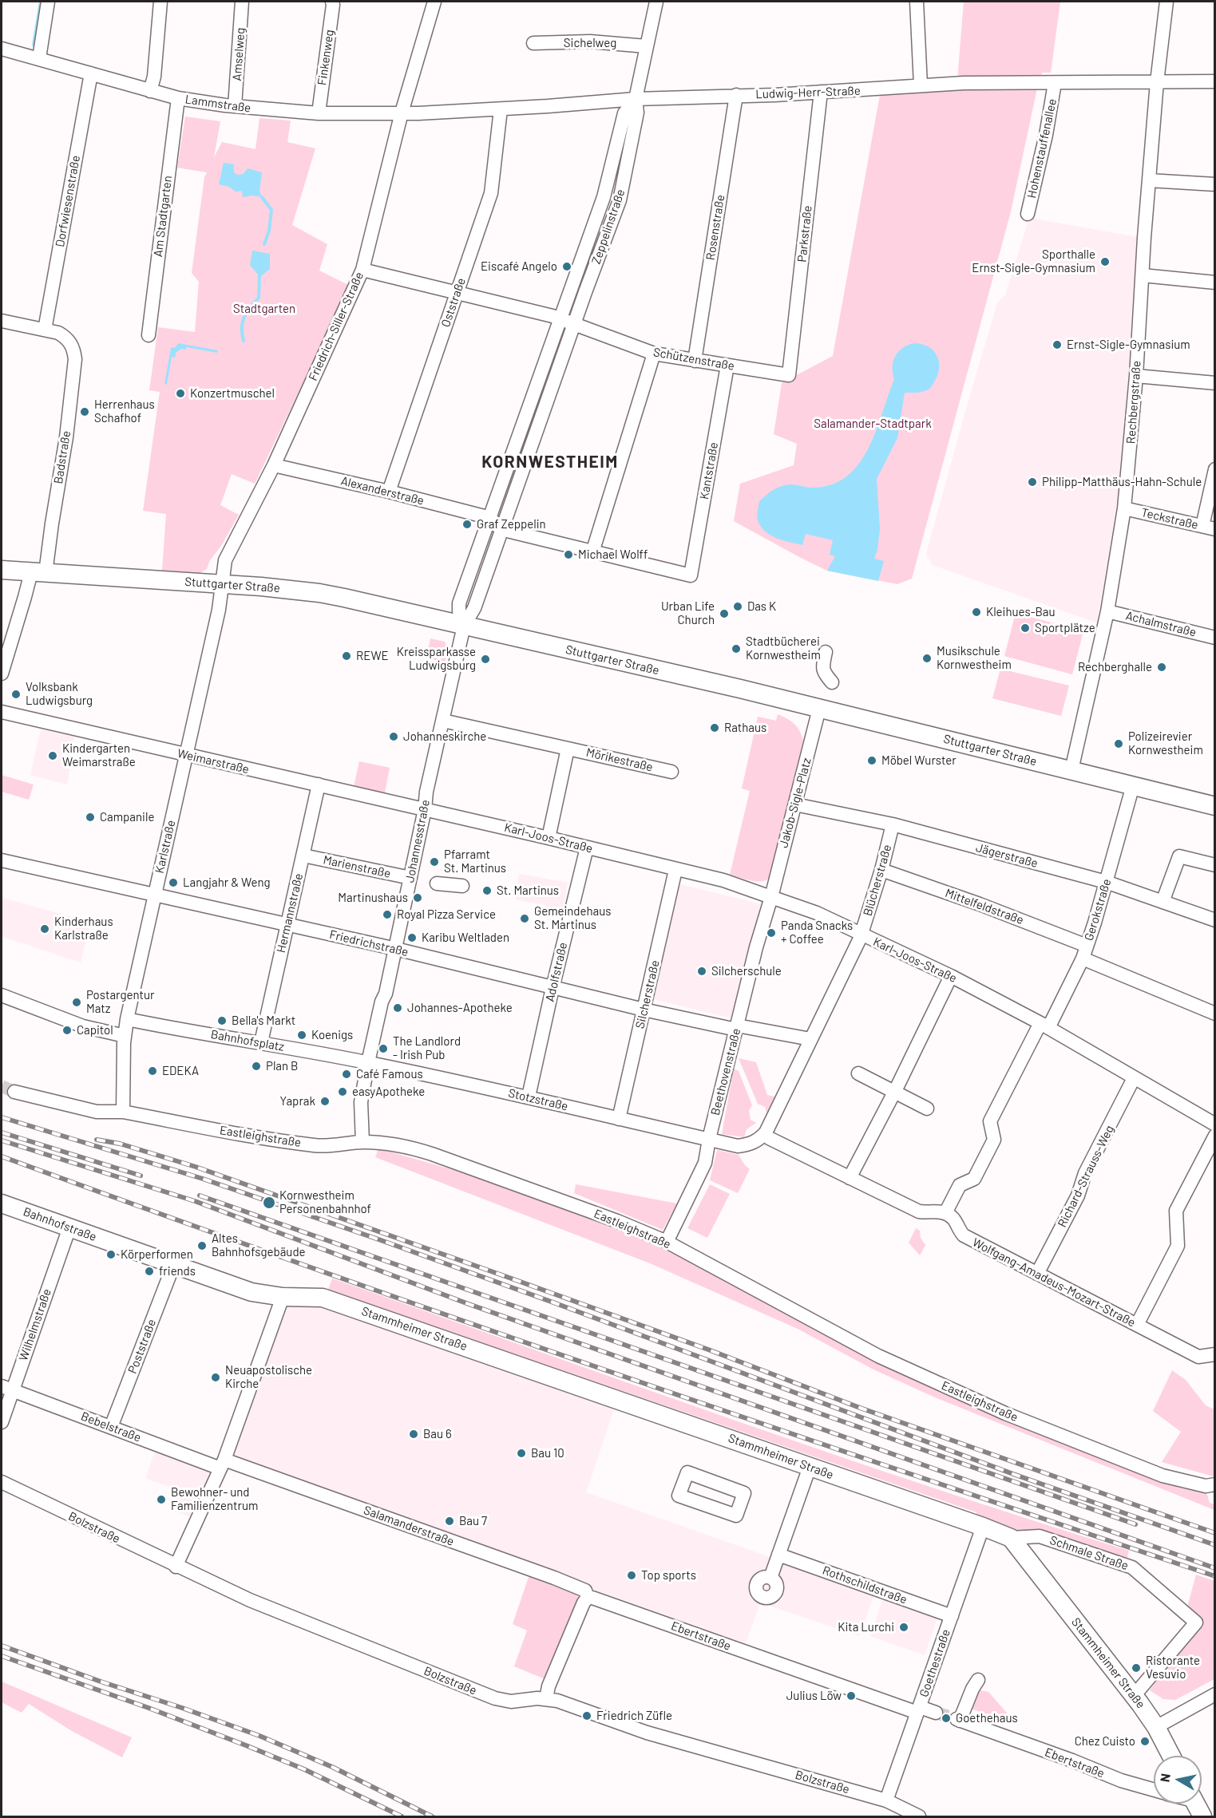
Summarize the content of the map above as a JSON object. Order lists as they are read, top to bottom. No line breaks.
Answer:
{"streets":{"main road":["Stuttgarter Straße","Bahnhofstraße","Stammheimer Straße"],"street":["Sichelweg","Amselweg","Finkenweg","Ludwig-Herr-Straße","Lammstraße","Hohenstauffenallee","Dorfwiesenstraße","Am Stadtgarten","Zeppelinstraße","Rosenstraße","Parkstraße","Oststraße","Friedrich-Siller-Straße","Schützenstraße","Rechbergstraße","Badstraße","Kantstraße","Alexanderstraße","Teckstraße","Achalmstraße","Mörikestraße","Weimarstraße","Jakob-Sigle-Platz","Karl-Joos-Straße","Johannesstraße","Karlstraße","Jägerstraße","Marienstraße","Blücherstraße","Mittelfeldstraße","Gerokstraße","Hermannstraße","Friedrichstraße","Adolfstraße","Silcherstraße","Bahnhofsplatz","Beethovenstraße","Stotzstraße","Eastleighstraße","Richard-Strauss-Weg","Wolfgang-Amadeus-Mozart-Straße","Wilhelmstraße","Poststraße","Bebelstraße","Salamanderstraße","Bolzstraße","Schmale Straße","Rothschildstraße","Ebertstraße","Goethestraße"]},"crossings":[["Sichelweg","Zeppelinstraße"],["Amselweg","Lammstraße"],["Finkenweg","Lammstraße"],["Ludwig-Herr-Straße","Lammstraße"],["Ludwig-Herr-Straße","Hohenstauffenallee"],["Ludwig-Herr-Straße","Zeppelinstraße"],["Ludwig-Herr-Straße","Rosenstraße"],["Ludwig-Herr-Straße","Parkstraße"],["Ludwig-Herr-Straße","Oststraße"],["Ludwig-Herr-Straße","Friedrich-Siller-Straße"],["Ludwig-Herr-Straße","Rechbergstraße"],["Lammstraße","Dorfwiesenstraße"],["Lammstraße","Am Stadtgarten"],["Lammstraße","Friedrich-Siller-Straße"],["Dorfwiesenstraße","Badstraße"],["Zeppelinstraße","Schützenstraße"],["Zeppelinstraße","Alexanderstraße"],["Zeppelinstraße","Stuttgarter Straße"],["Zeppelinstraße","Johannesstraße"],["Rosenstraße","Schützenstraße"],["Parkstraße","Schützenstraße"],["Oststraße","Alexanderstraße"],["Friedrich-Siller-Straße","Alexanderstraße"],["Friedrich-Siller-Straße","Stuttgarter Straße"],["Friedrich-Siller-Straße","Karlstraße"],["Schützenstraße","Kantstraße"],["Rechbergstraße","Teckstraße"],["Rechbergstraße","Stuttgarter Straße"],["Rechbergstraße","Achalmstraße"],["Badstraße","Stuttgarter Straße"],["Stuttgarter Straße","Jakob-Sigle-Platz"],["Stuttgarter Straße","Johannesstraße"],["Stuttgarter Straße","Karlstraße"],["Stuttgarter Straße","Gerokstraße"],["Mörikestraße","Johannesstraße"],["Weimarstraße","Karl-Joos-Straße"],["Weimarstraße","Johannesstraße"],["Weimarstraße","Karlstraße"],["Weimarstraße","Hermannstraße"],["Jakob-Sigle-Platz","Karl-Joos-Straße"],["Jakob-Sigle-Platz","Jägerstraße"],["Jakob-Sigle-Platz","Beethovenstraße"],["Karl-Joos-Straße","Johannesstraße"],["Karl-Joos-Straße","Blücherstraße"],["Karl-Joos-Straße","Gerokstraße"],["Karl-Joos-Straße","Adolfstraße"],["Karl-Joos-Straße","Silcherstraße"],["Karl-Joos-Straße","Beethovenstraße"],["Karl-Joos-Straße","Richard-Strauss-Weg"],["Johannesstraße","Marienstraße"],["Johannesstraße","Friedrichstraße"],["Johannesstraße","Bahnhofsplatz"],["Johannesstraße","Stotzstraße"],["Johannesstraße","Eastleighstraße"],["Karlstraße","Friedrichstraße"],["Karlstraße","Bahnhofsplatz"],["Karlstraße","Eastleighstraße"],["Jägerstraße","Blücherstraße"],["Jägerstraße","Gerokstraße"],["Marienstraße","Hermannstraße"],["Blücherstraße","Mittelfeldstraße"],["Blücherstraße","Friedrichstraße"],["Blücherstraße","Beethovenstraße"],["Blücherstraße","Stotzstraße"],["Mittelfeldstraße","Gerokstraße"],["Gerokstraße","Wolfgang-Amadeus-Mozart-Straße"],["Hermannstraße","Friedrichstraße"],["Hermannstraße","Bahnhofsplatz"],["Friedrichstraße","Adolfstraße"],["Friedrichstraße","Silcherstraße"],["Friedrichstraße","Beethovenstraße"],["Adolfstraße","Stotzstraße"],["Silcherstraße","Stotzstraße"],["Bahnhofsplatz","Stotzstraße"],["Beethovenstraße","Stotzstraße"],["Beethovenstraße","Eastleighstraße"],["Richard-Strauss-Weg","Wolfgang-Amadeus-Mozart-Straße"],["Bahnhofstraße","Wilhelmstraße"],["Bahnhofstraße","Stammheimer Straße"],["Bahnhofstraße","Poststraße"],["Wilhelmstraße","Bebelstraße"],["Stammheimer Straße","Schmale Straße"],["Stammheimer Straße","Goethestraße"],["Poststraße","Bebelstraße"],["Bebelstraße","Salamanderstraße"],["Salamanderstraße","Ebertstraße"],["Bolzstraße","Goethestraße"],["Rothschildstraße","Goethestraße"],["Ebertstraße","Goethestraße"]],"districts":["KORNWESTHEIM"],"parks":["Stadtgarten","Salamander-Stadtpark"],"places":["Sporthalle Ernst-Sigle-Gymnasium","Eiscafé Angelo","Ernst-Sigle-Gymnasium","Konzertmuschel","Herrenhaus Schafhof","Philipp-Matthäus-Hahn-Schule","Graf Zeppelin","Michael Wolff","Das K","Kleihues-Bau","Urban Life Church","Sportplätze","Stadtbücherei Kornwestheim","REWE","Musikschule Kornwestheim","Kreissparkasse Ludwigsburg","Rechberghalle","Volksbank Ludwigsburg","Rathaus","Johanneskirche","Polizeirevier Kornwestheim","Kindergarten Weimarstraße","Möbel Wurster","Campanile","Pfarramt St. Martinus","Langjahr & Weng","St. Martinus","Martinushaus","Royal Pizza Service","Gemeindehaus St. Martinus","Kinderhaus Karlstraße","Panda Snacks + Coffee","Karibu Weltladen","Silcherschule","Postargentur Matz","Johannes-Apotheke","Bella's Markt","Capitol","Koenigs","The Landlord - Irish Pub","Plan B","EDEKA","Café Famous","easyApotheke","Yaprak","Kornwestheim Personenbahnhof","Altes Bahnhofsgebäude","Körperformen","friends","Neuapostolische Kirche","Bau 6","Bau 10","Bewohner- und Familienzentrum","Bau 7","Top sports","Kita Lurchi","Ristorante Vesuvio","Julius Löw","Friedrich Züfle","Goethehaus","Chez Cuisto"],"north":"left"}
